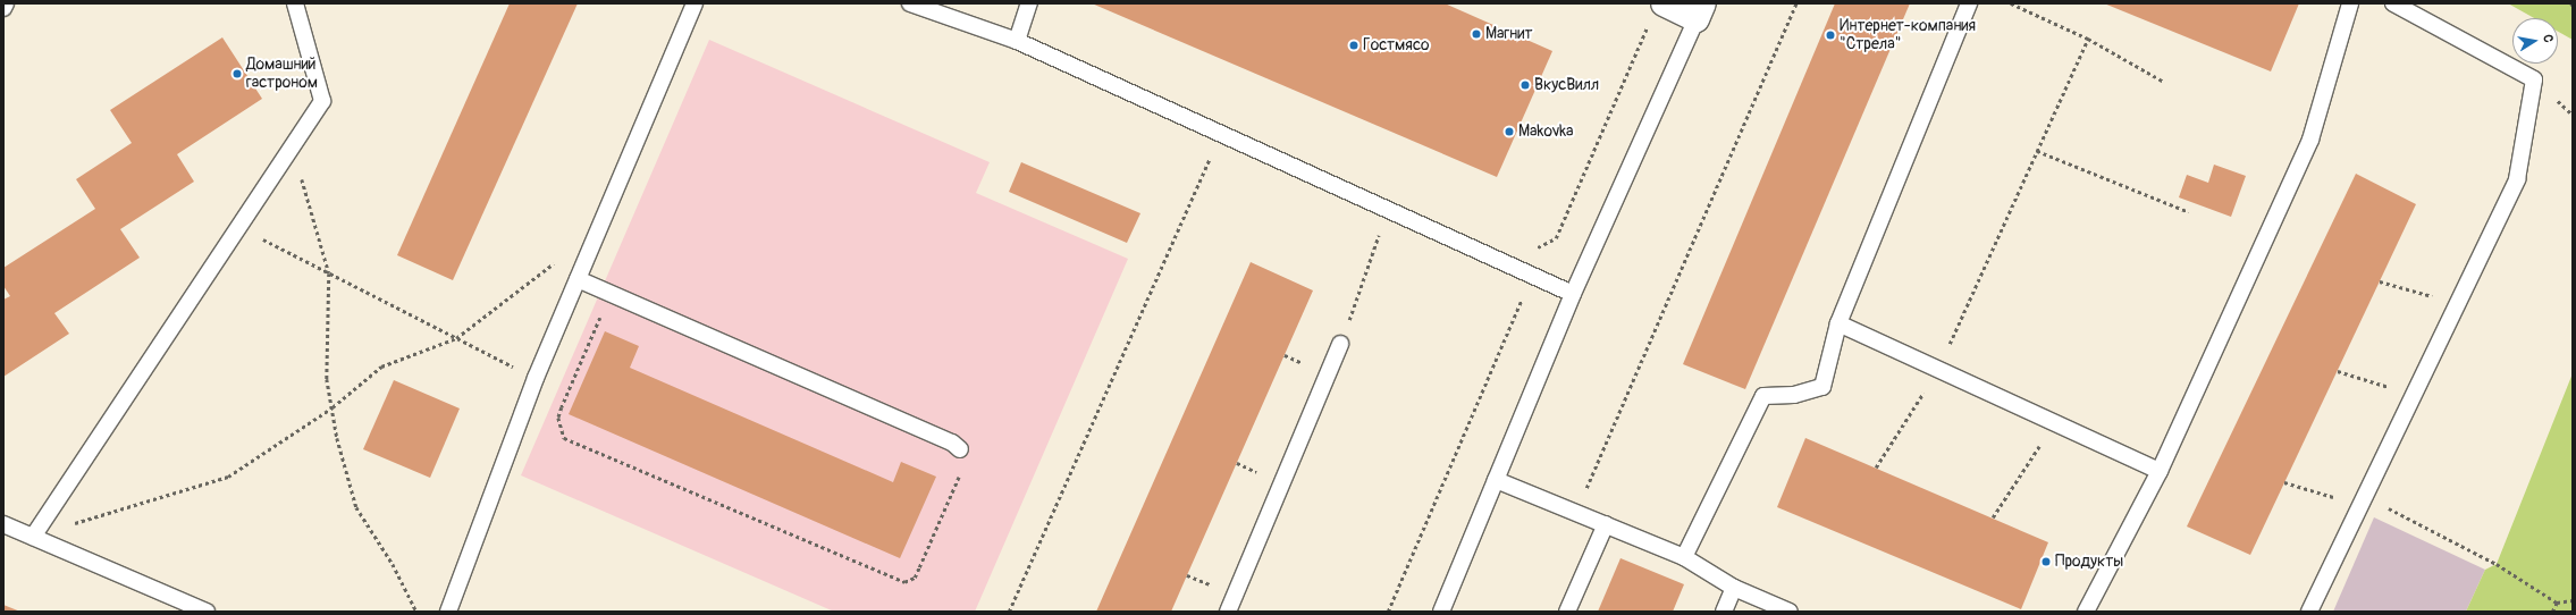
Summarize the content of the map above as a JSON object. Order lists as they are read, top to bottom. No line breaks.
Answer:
{"places":["Магнит","Интернет-компания \"Стрела\"","Гостмясо","Домашний гастроном","ВкусВилл","Makovka","Продукты"],"north":"right"}
